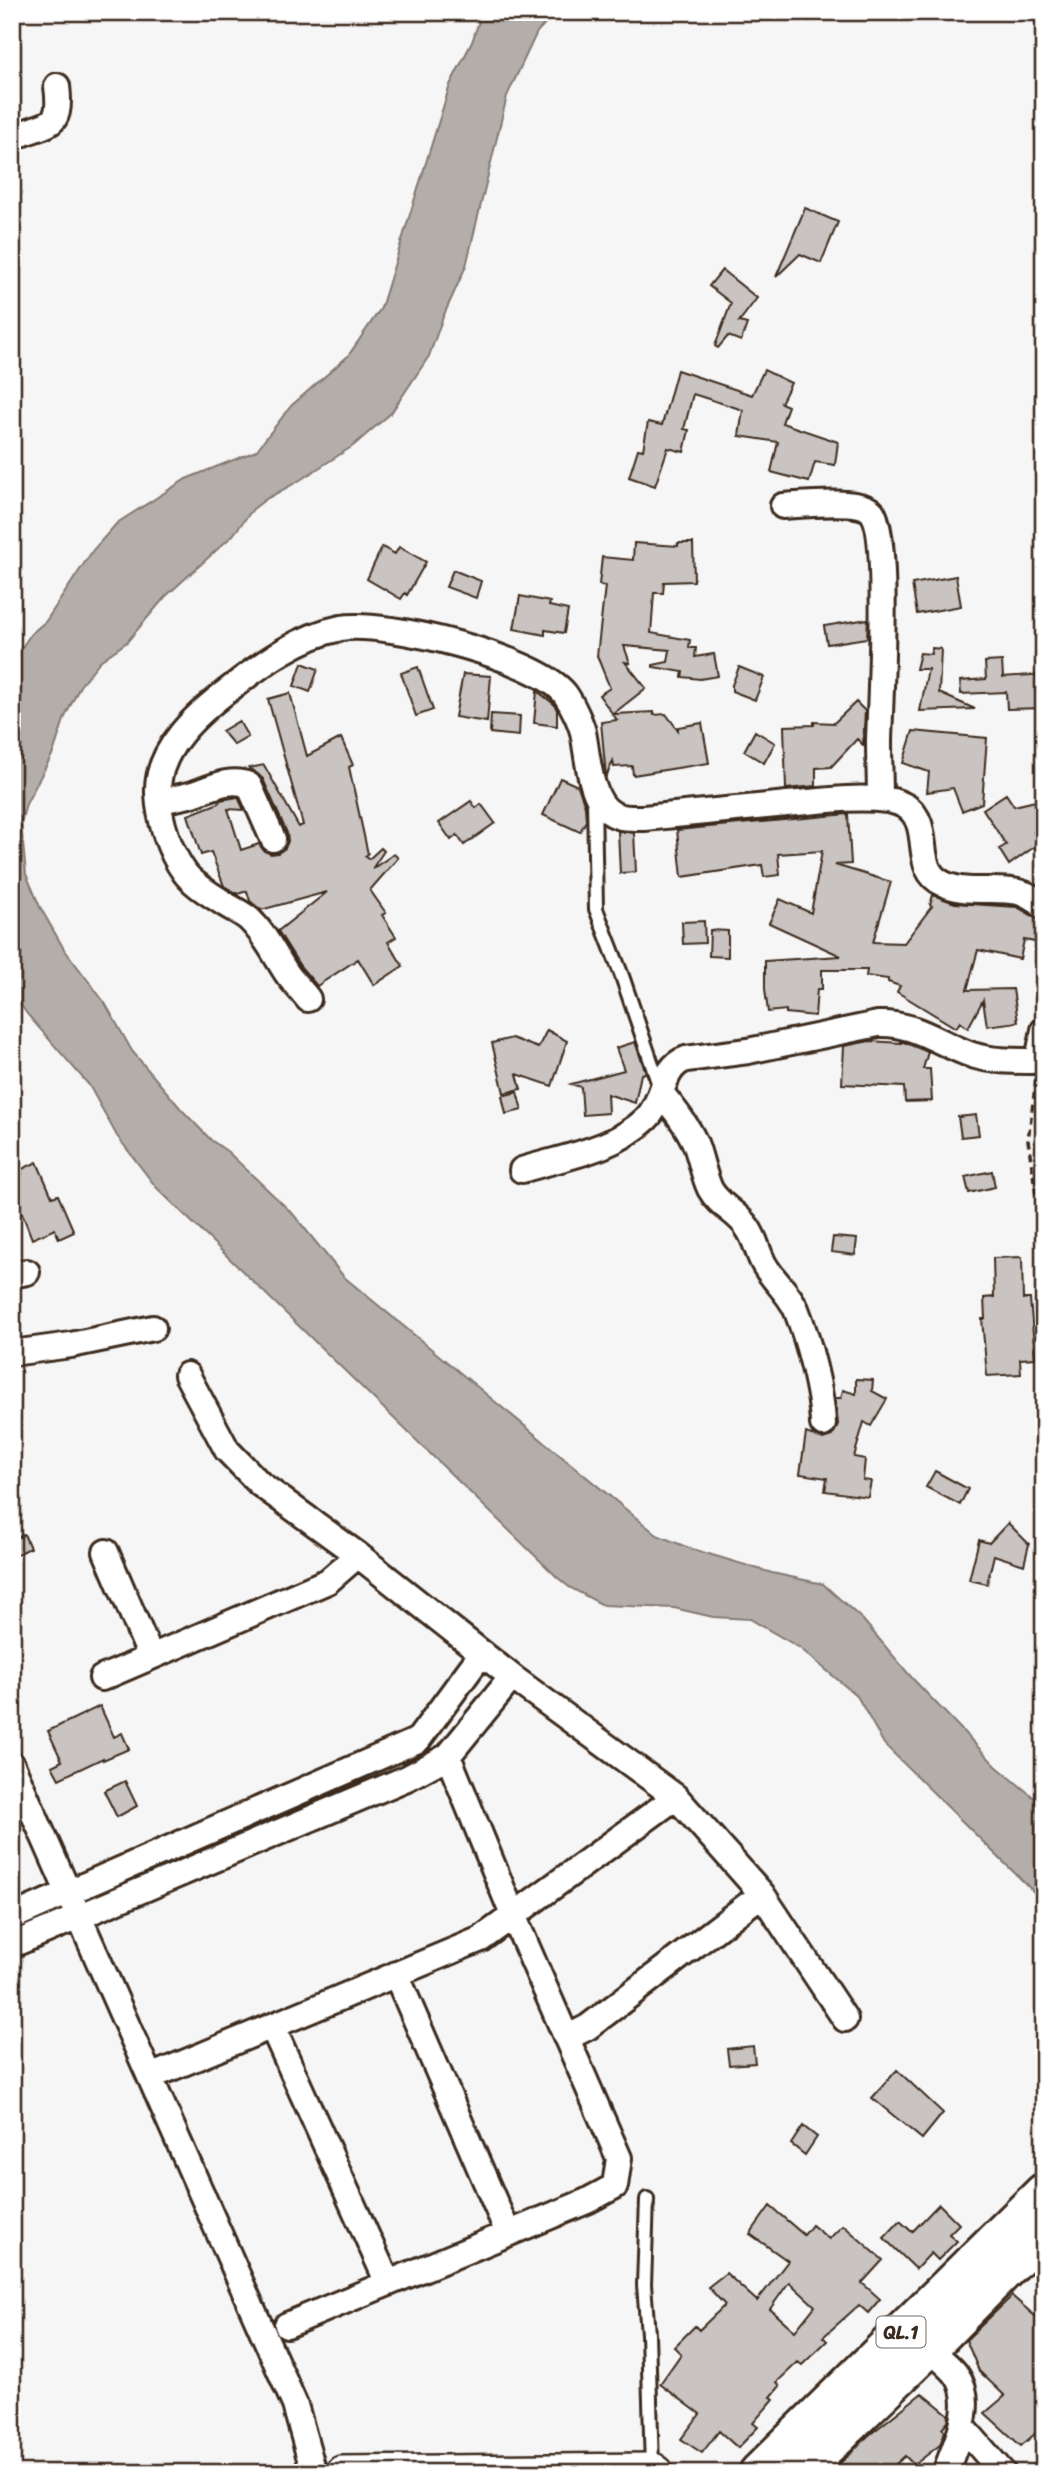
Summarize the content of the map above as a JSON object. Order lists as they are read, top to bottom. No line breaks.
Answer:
{"streets":{"highway":["QL.1"]}}
